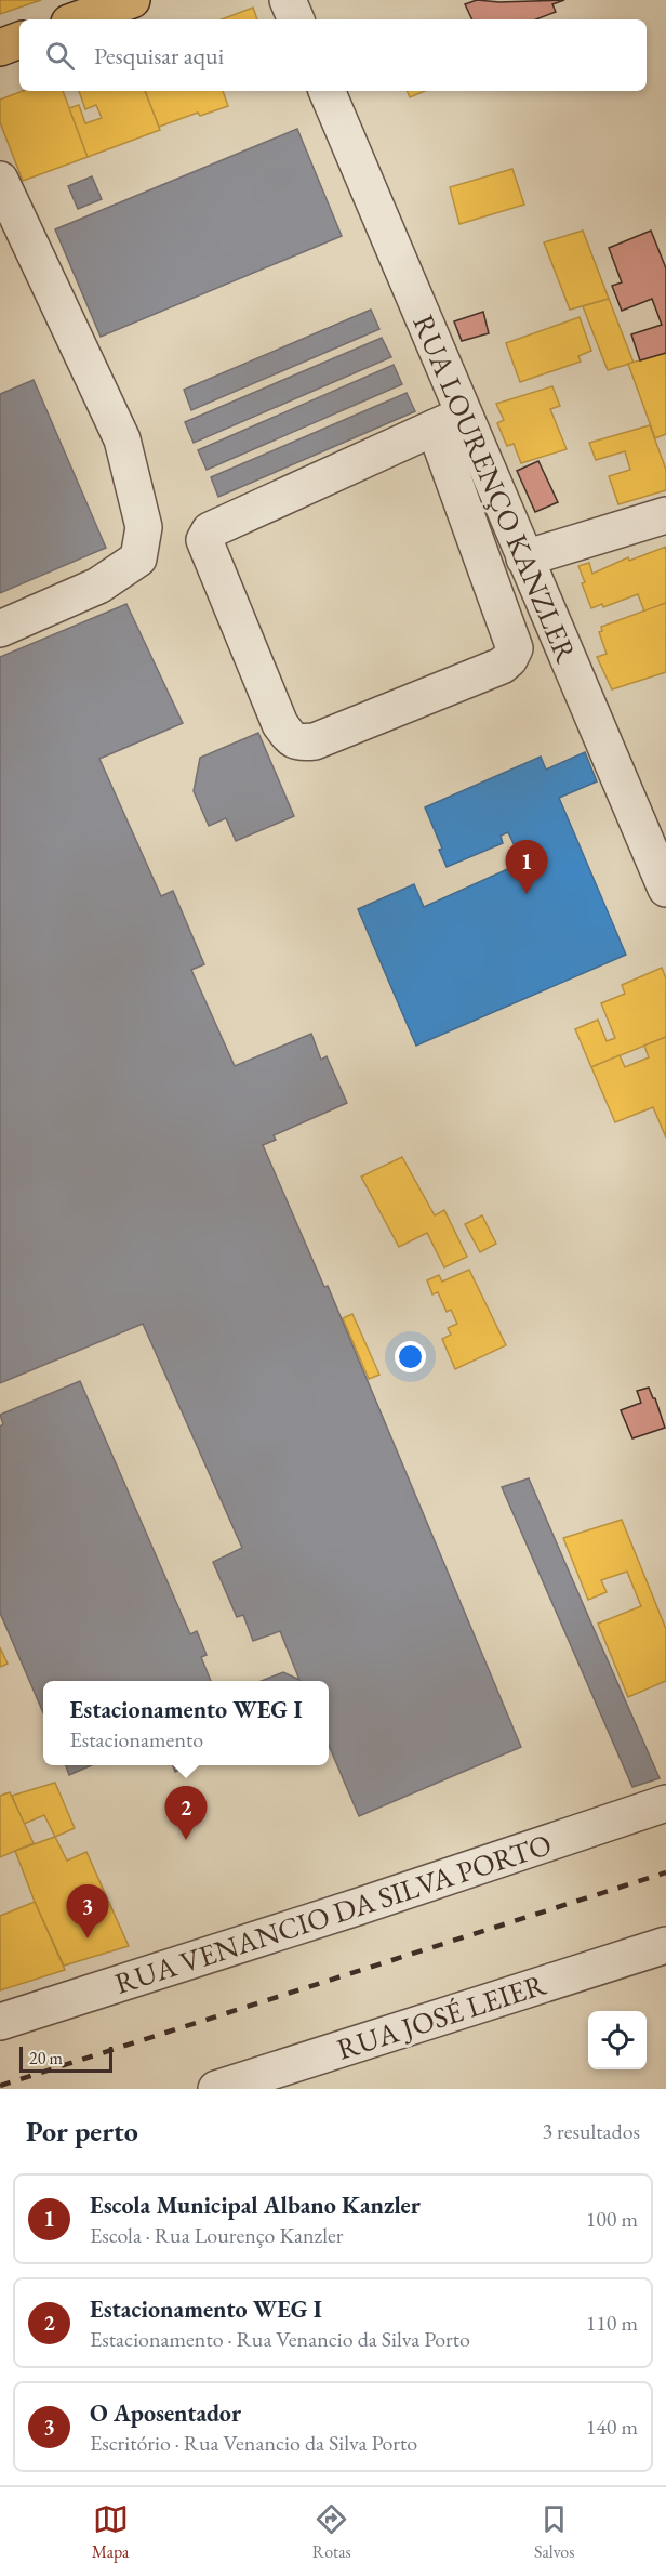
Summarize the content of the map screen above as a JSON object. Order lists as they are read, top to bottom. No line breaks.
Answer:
{"streets":{"street":["RUA LOURENÇO KANZLER","RUA VENANCIO DA SILVA PORTO","RUA JOSÉ LEIER"]},"scale_bar":"20 m","page":{"search":"Pesquisar aqui","pins":["1","2","3"],"popup":["Estacionamento WEG I","Estacionamento"],"scale":"20 m","heading":["Por perto","3 resultados"],"list":[{"mark":"1","name":"Escola Municipal Albano Kanzler","note":"Escola · Rua Lourenço Kanzler","value":"100 m"},{"mark":"2","name":"Estacionamento WEG I","note":"Estacionamento · Rua Venancio da Silva Porto","value":"110 m"},{"mark":"3","name":"O Aposentador","note":"Escritório · Rua Venancio da Silva Porto","value":"140 m"}],"nav":["Mapa","Rotas","Salvos"]}}
